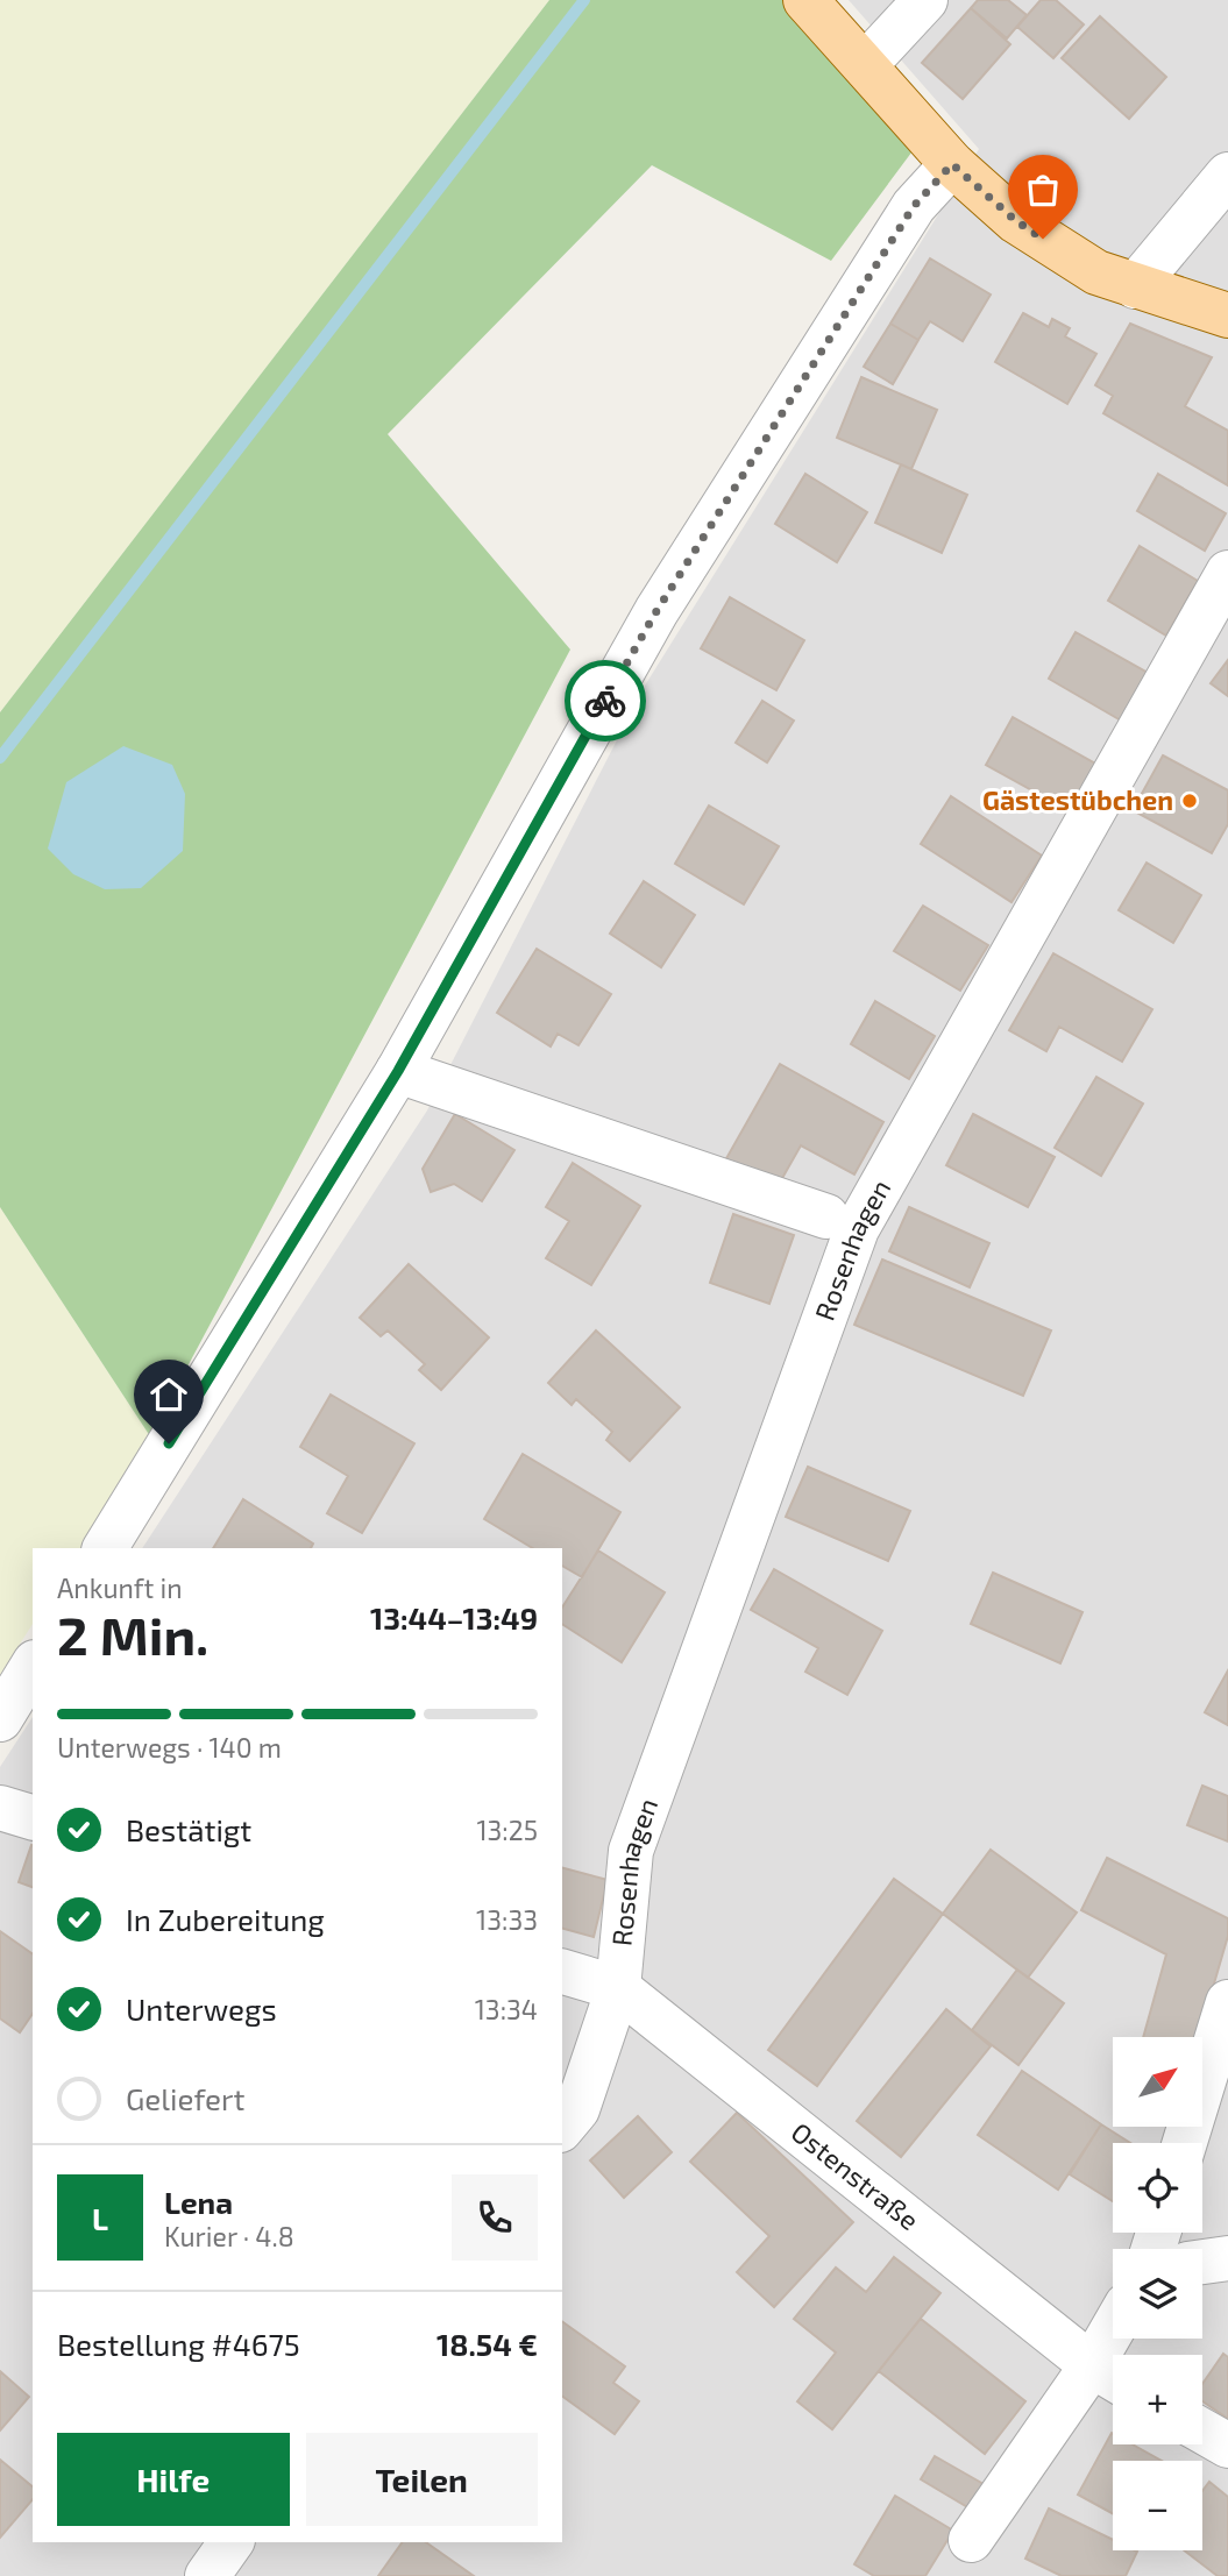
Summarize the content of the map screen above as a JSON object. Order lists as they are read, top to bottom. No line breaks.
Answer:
{"streets":{"street":["Rosenhagen","Ostenstraße"]},"crossings":[["Rosenhagen","Ostenstraße"]],"places":["Gästestübchen"],"north":"top right","page":{"heading":["2 Min.","Ankunft in","13:44–13:49"],"panel":["Lena","Kurier · 4.8","Bestellung #4675","18.54 €"],"bar":"Unterwegs · 140 m","list":[["Bestätigt","13:25"],["In Zubereitung","13:33"],["Unterwegs","13:34"],"Geliefert"],"map_buttons":["+","−"],"round":"L","buttons":["Hilfe","Teilen"]}}
